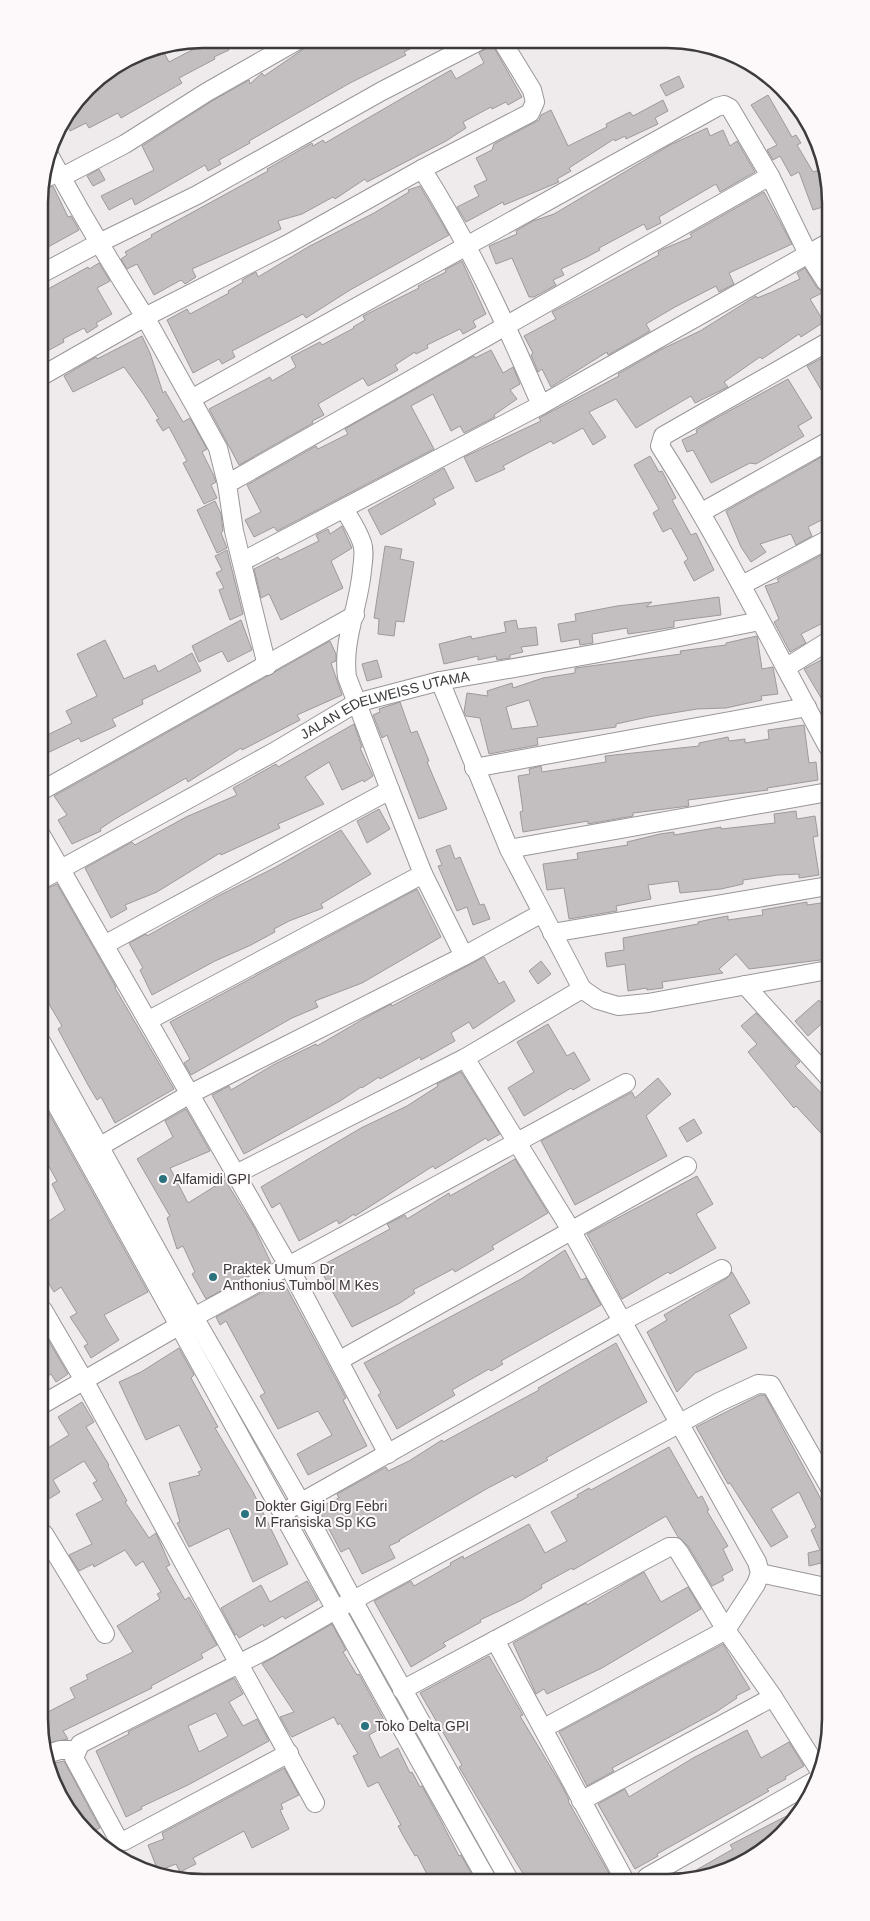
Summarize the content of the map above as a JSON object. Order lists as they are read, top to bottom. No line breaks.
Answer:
{"streets":{"street":["JALAN EDELWEISS UTAMA"]},"places":["Alfamidi GPI","Praktek Umum Dr Anthonius Tumbol M Kes","Dokter Gigi Drg Febri M Fransiska Sp KG","Toko Delta GPI"]}
